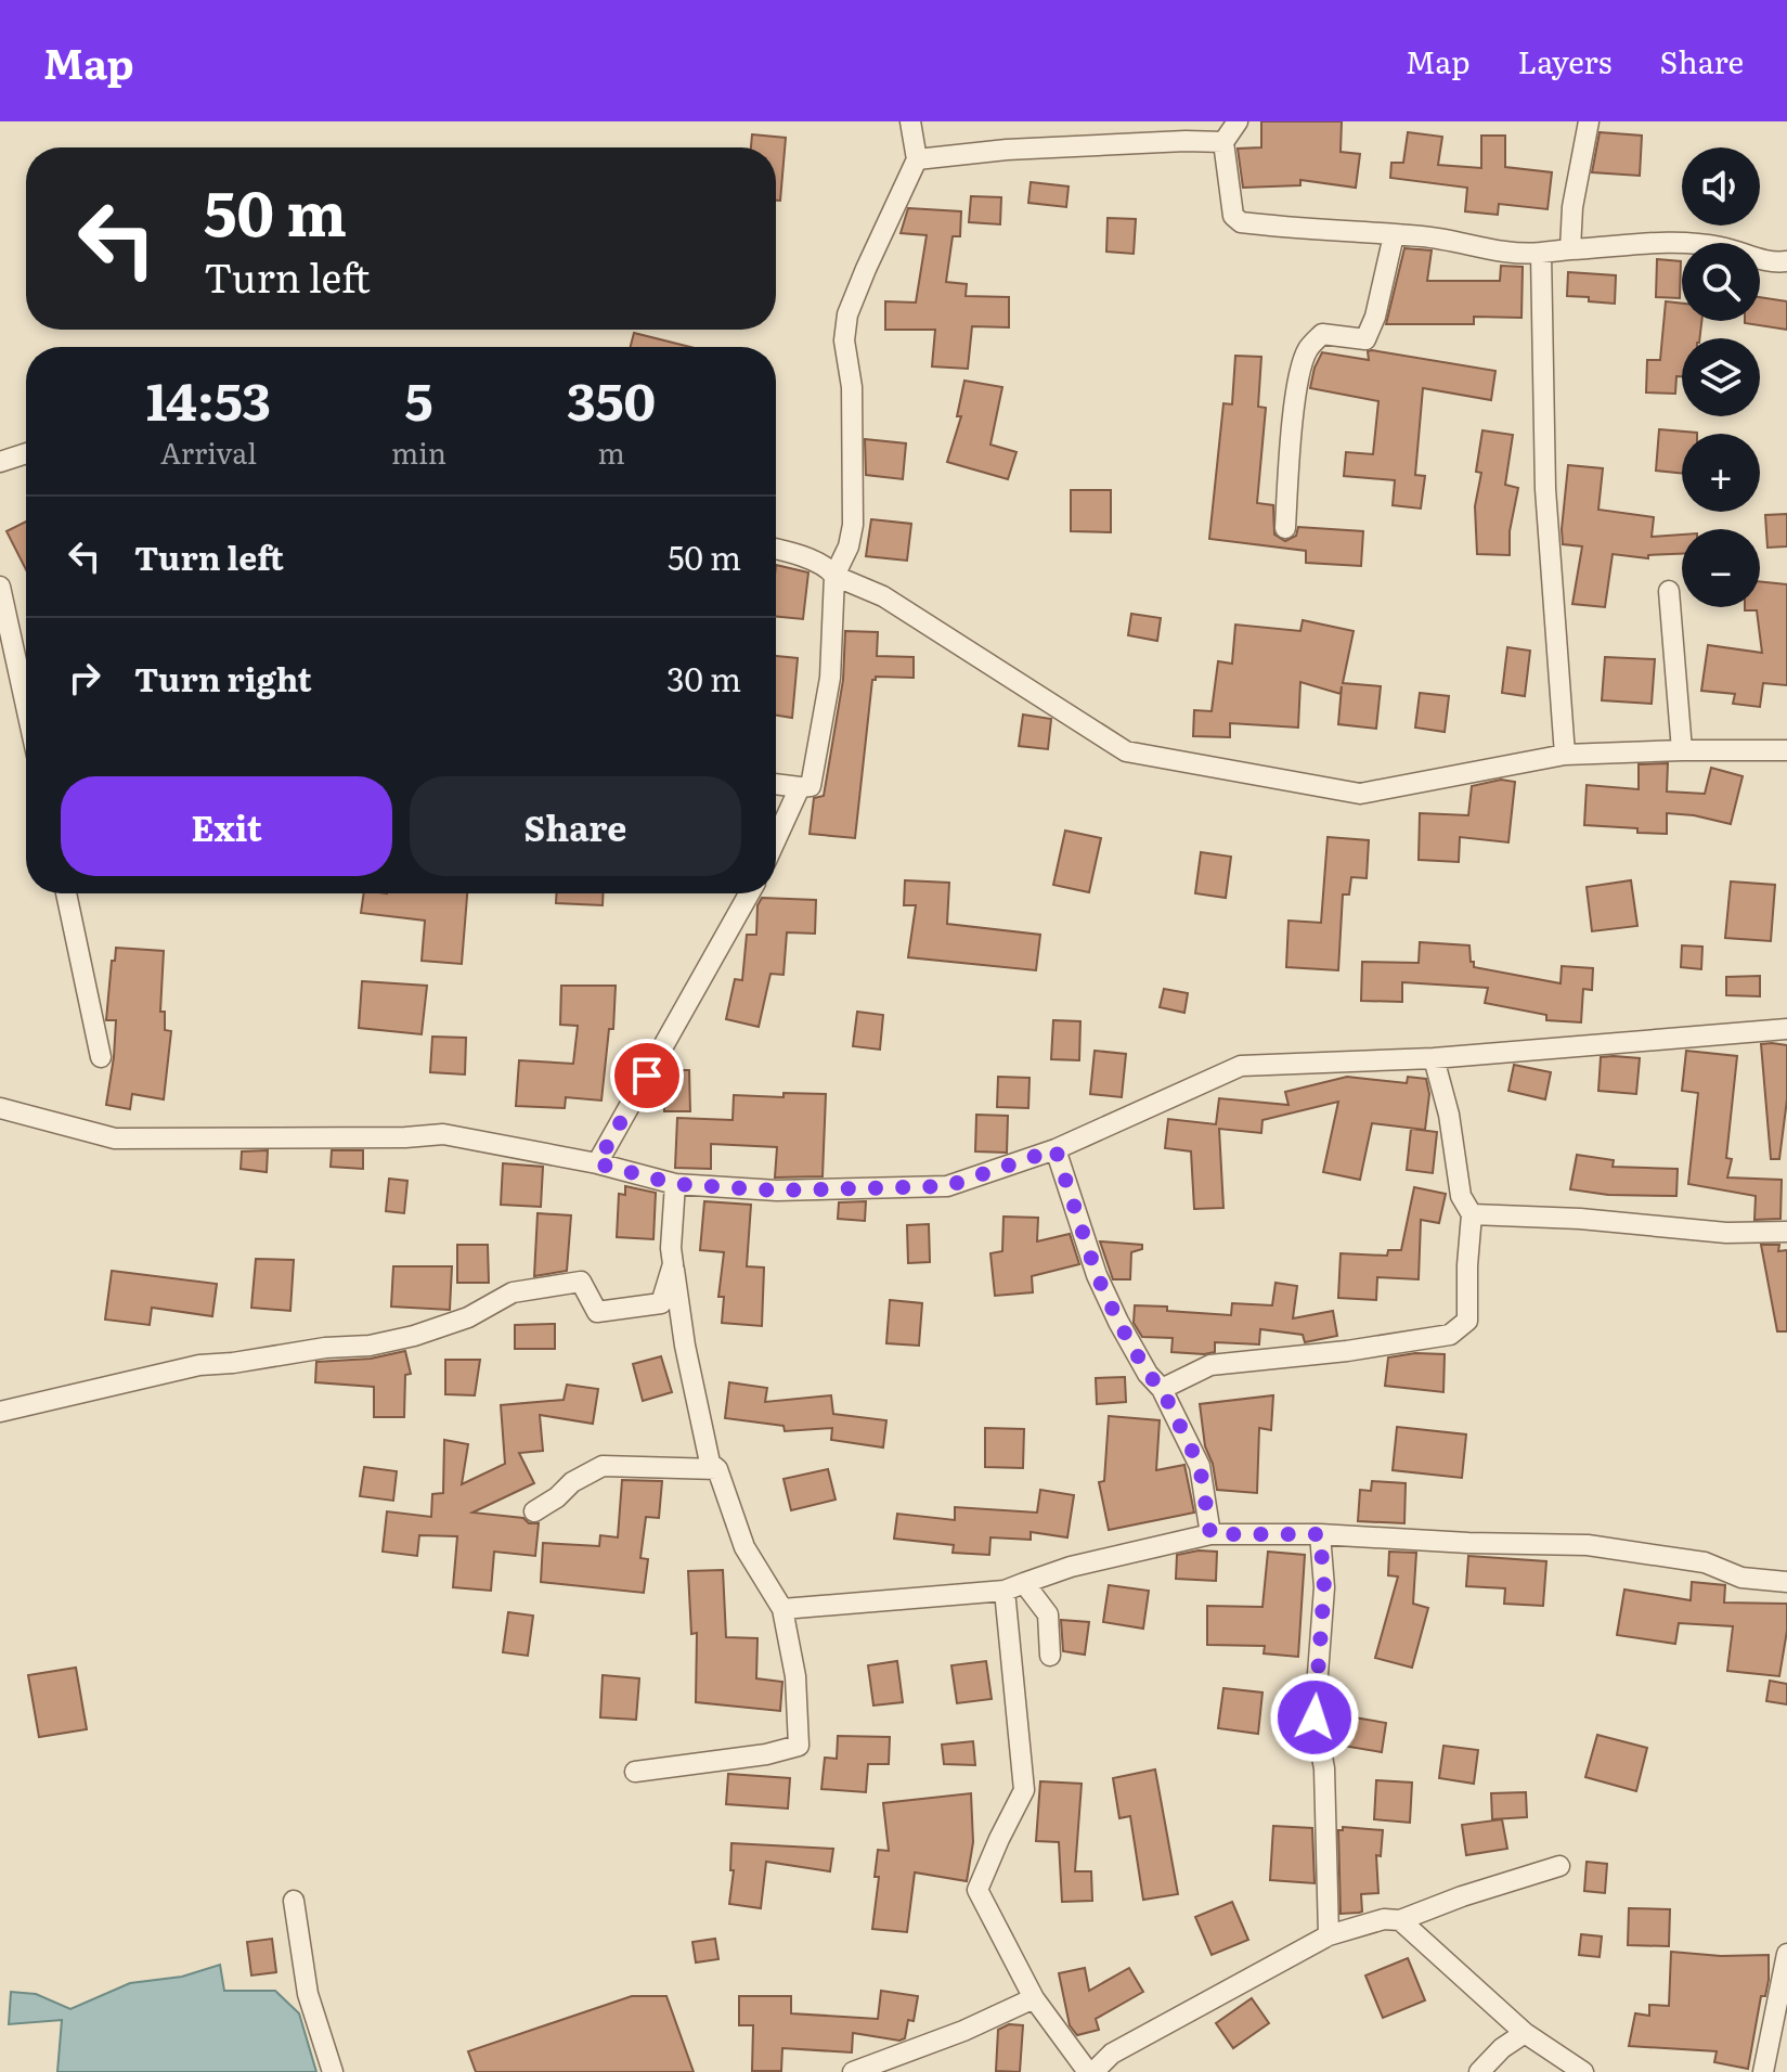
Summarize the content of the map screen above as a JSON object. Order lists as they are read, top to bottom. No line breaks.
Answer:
{"page":{"header":"Map","nav":["Map","Layers","Share"],"map_buttons":["+","−"],"turn":["50 m","Turn left"],"eta":["14:53","Arrival","5","min","350","m"],"list":[{"name":"Turn left","value":"50 m"},{"name":"Turn right","value":"30 m"}],"buttons":["Exit","Share"]}}
